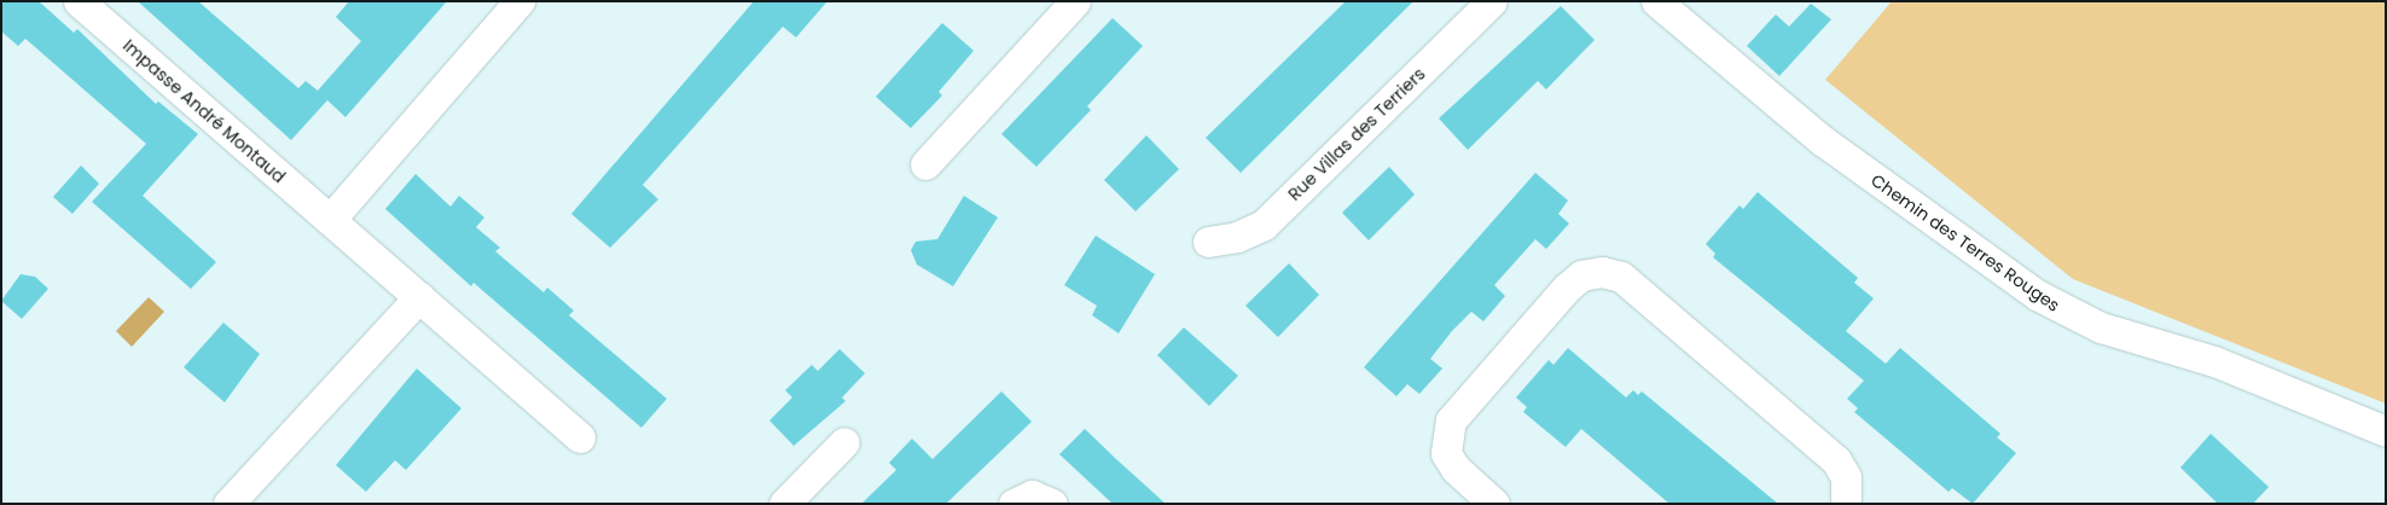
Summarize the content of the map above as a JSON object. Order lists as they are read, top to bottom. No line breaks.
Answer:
{"streets":{"street":["Impasse André Montaud","Rue Villas des Terriers","Chemin des Terres Rouges"]}}
